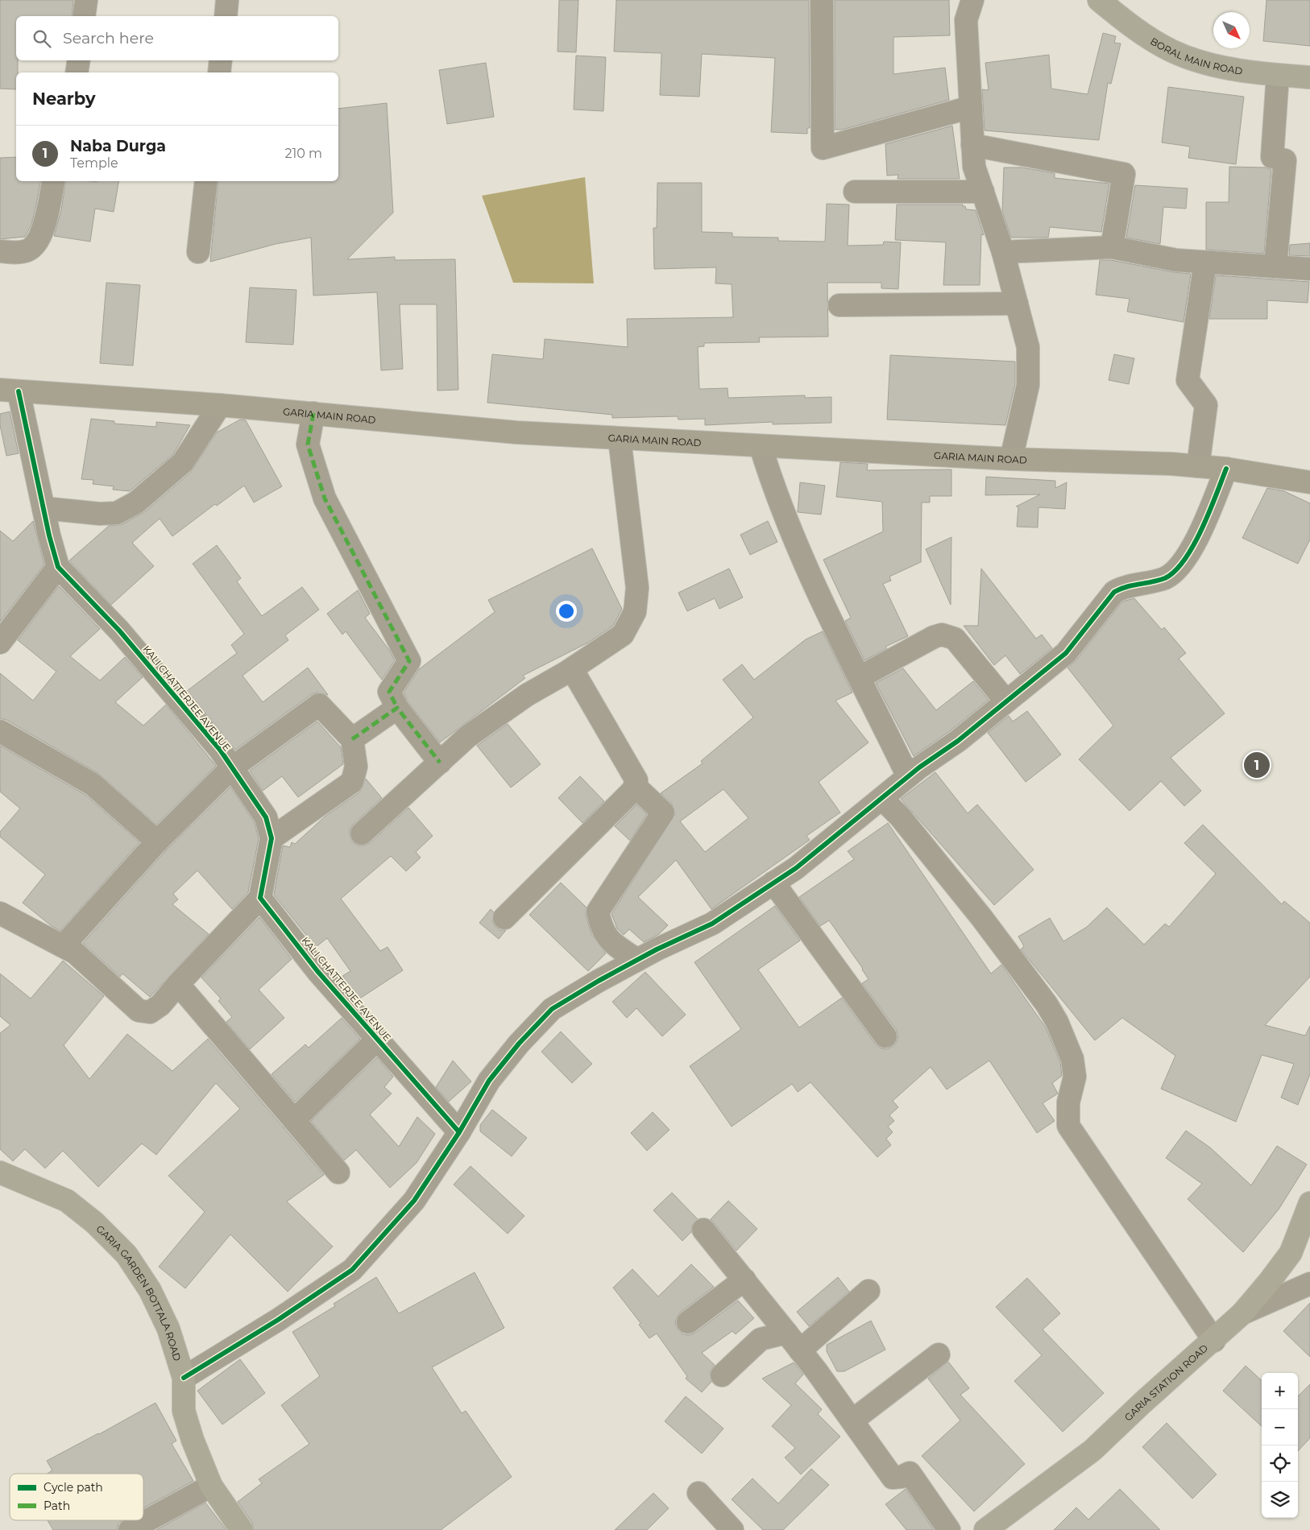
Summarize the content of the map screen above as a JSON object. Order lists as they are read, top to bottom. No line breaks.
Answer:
{"streets":{"main road":["BORAL MAIN ROAD","GARIA MAIN ROAD","GARIA GARDEN BOTTALA ROAD","GARIA STATION ROAD"],"street":["KALI CHATTERJEE AVENUE"]},"legend":["Cycle path","Path"],"north":"bottom right","page":{"search":"Search here","heading":"Nearby","list":[{"mark":"1","name":"Naba Durga","note":"Temple","value":"210 m"}],"pins":"1","map_buttons":["+","−"]}}
